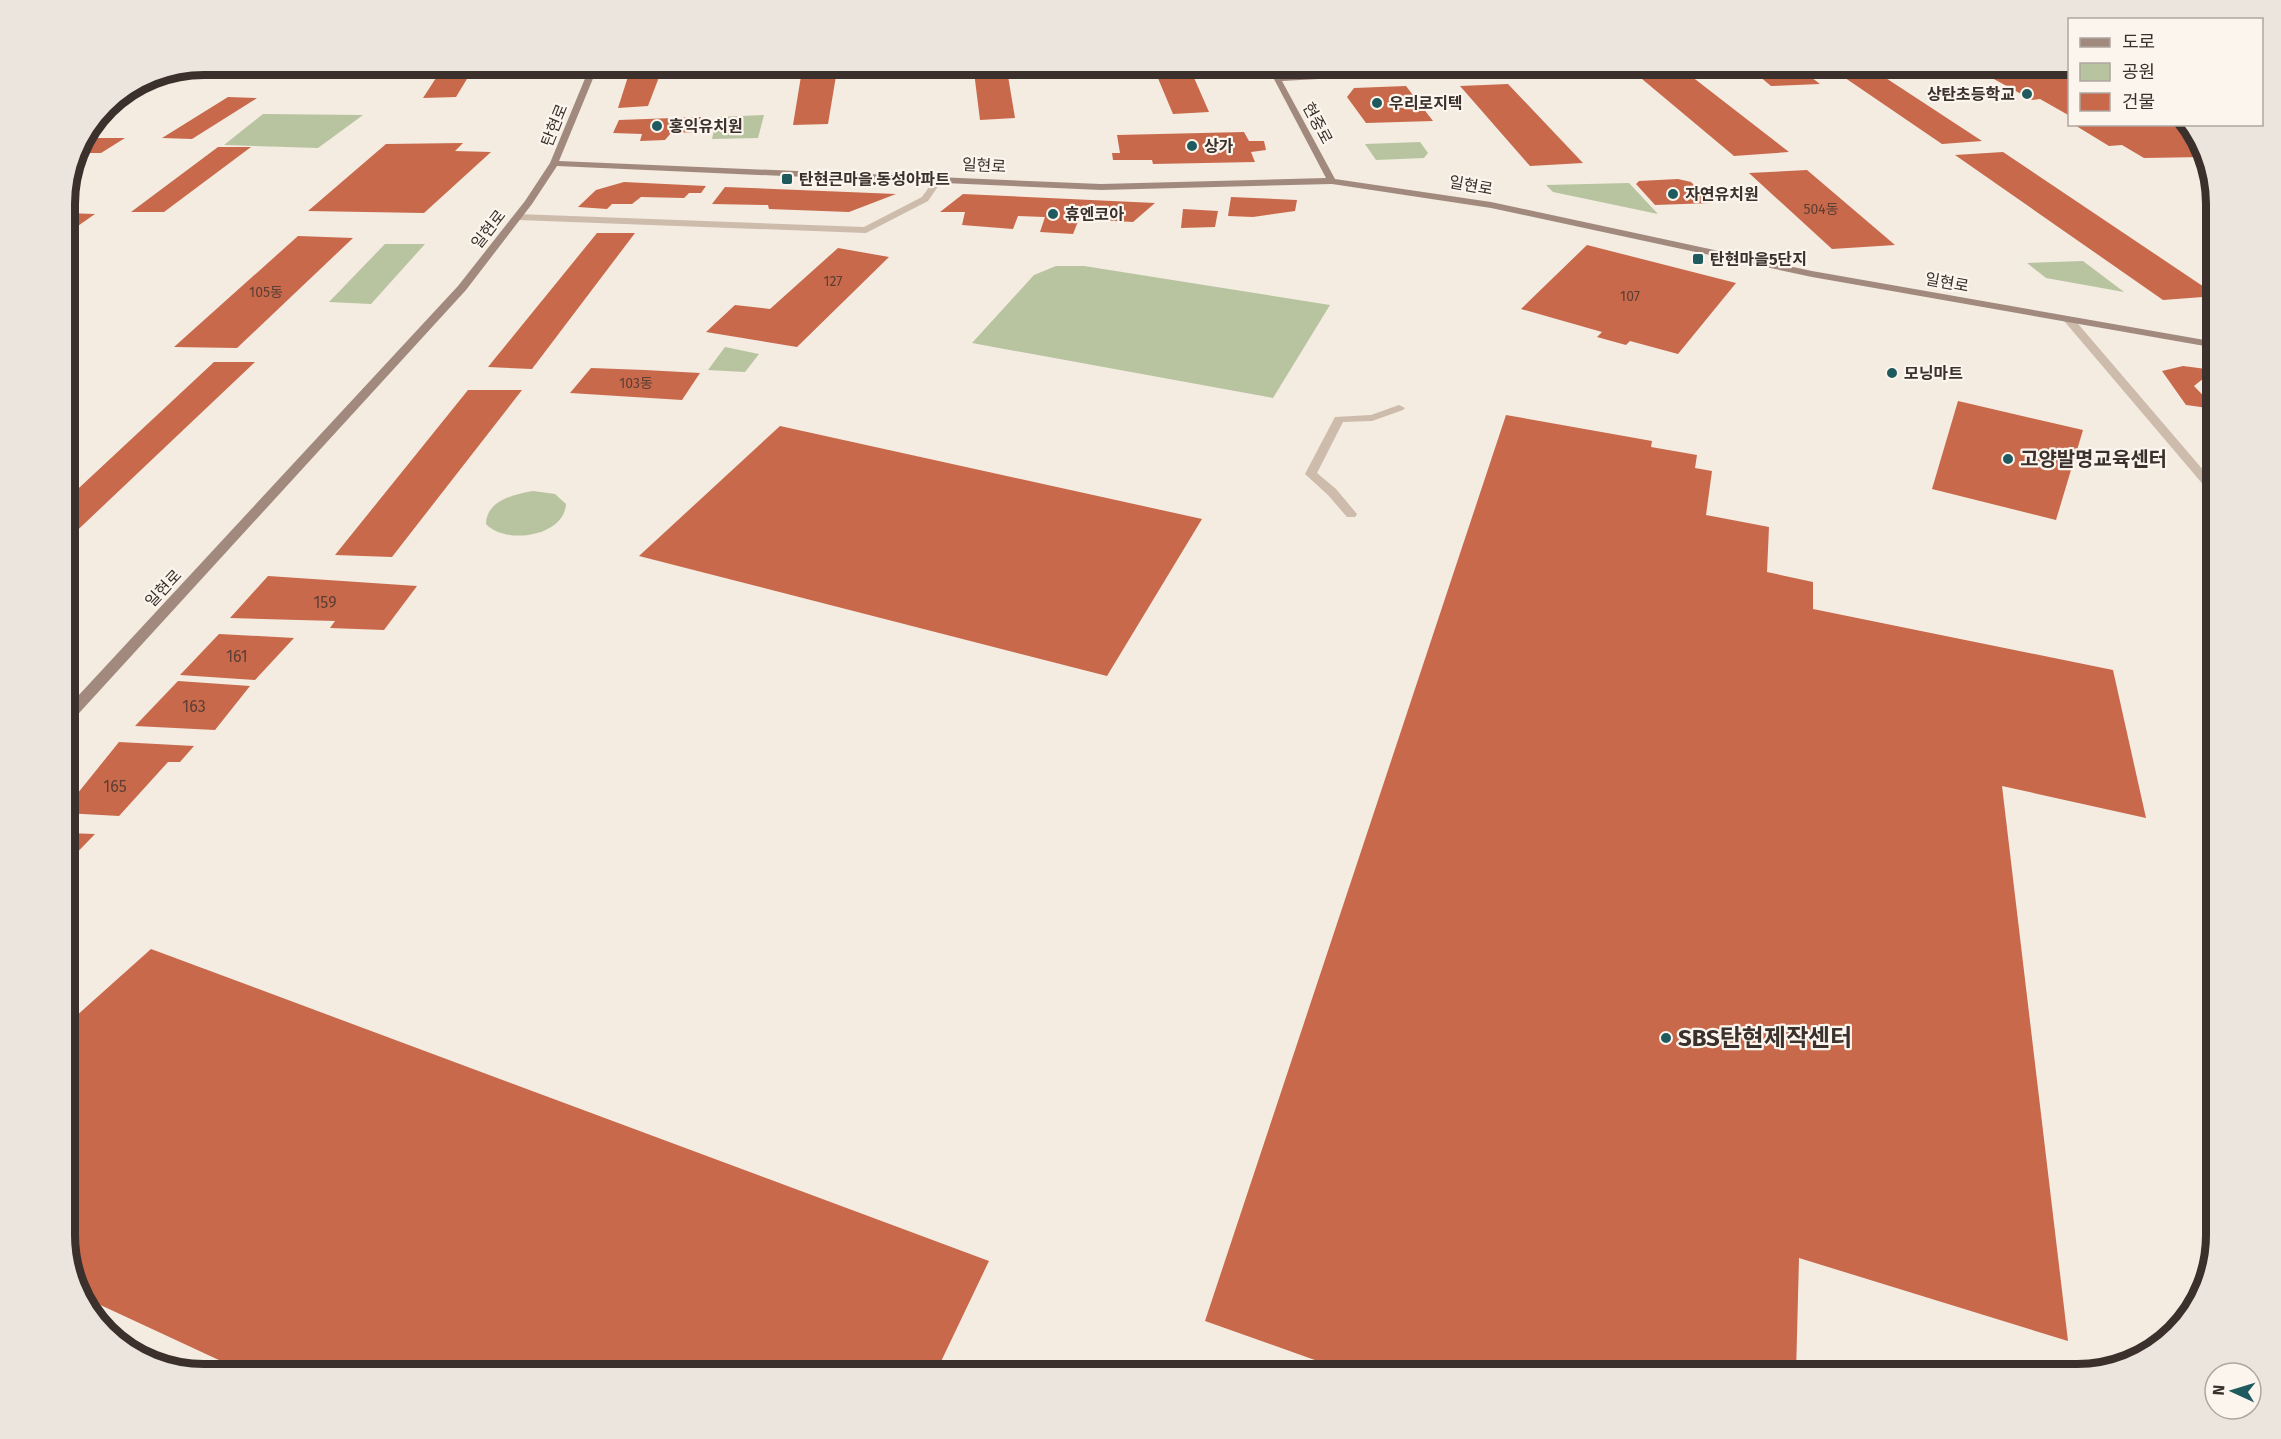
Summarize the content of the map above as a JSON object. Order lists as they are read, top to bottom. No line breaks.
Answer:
{"streets":{"main road":["현중로","탄현로","일현로"]},"crossings":[["현중로","일현로"],["탄현로","일현로"]],"places":{"other":["상탄초등학교","우리로지텍","홍익유치원","상가","자연유치원","휴엔코아","모닝마트","고양발명교육센터","SBS탄현제작센터"],"transit":["탄현큰마을.동성아파트","탄현마을5단지"]},"house_numbers":["504동","127","105동","107","103동","159","161","163","165"],"legend":["도로","공원","건물"],"north":"left"}
